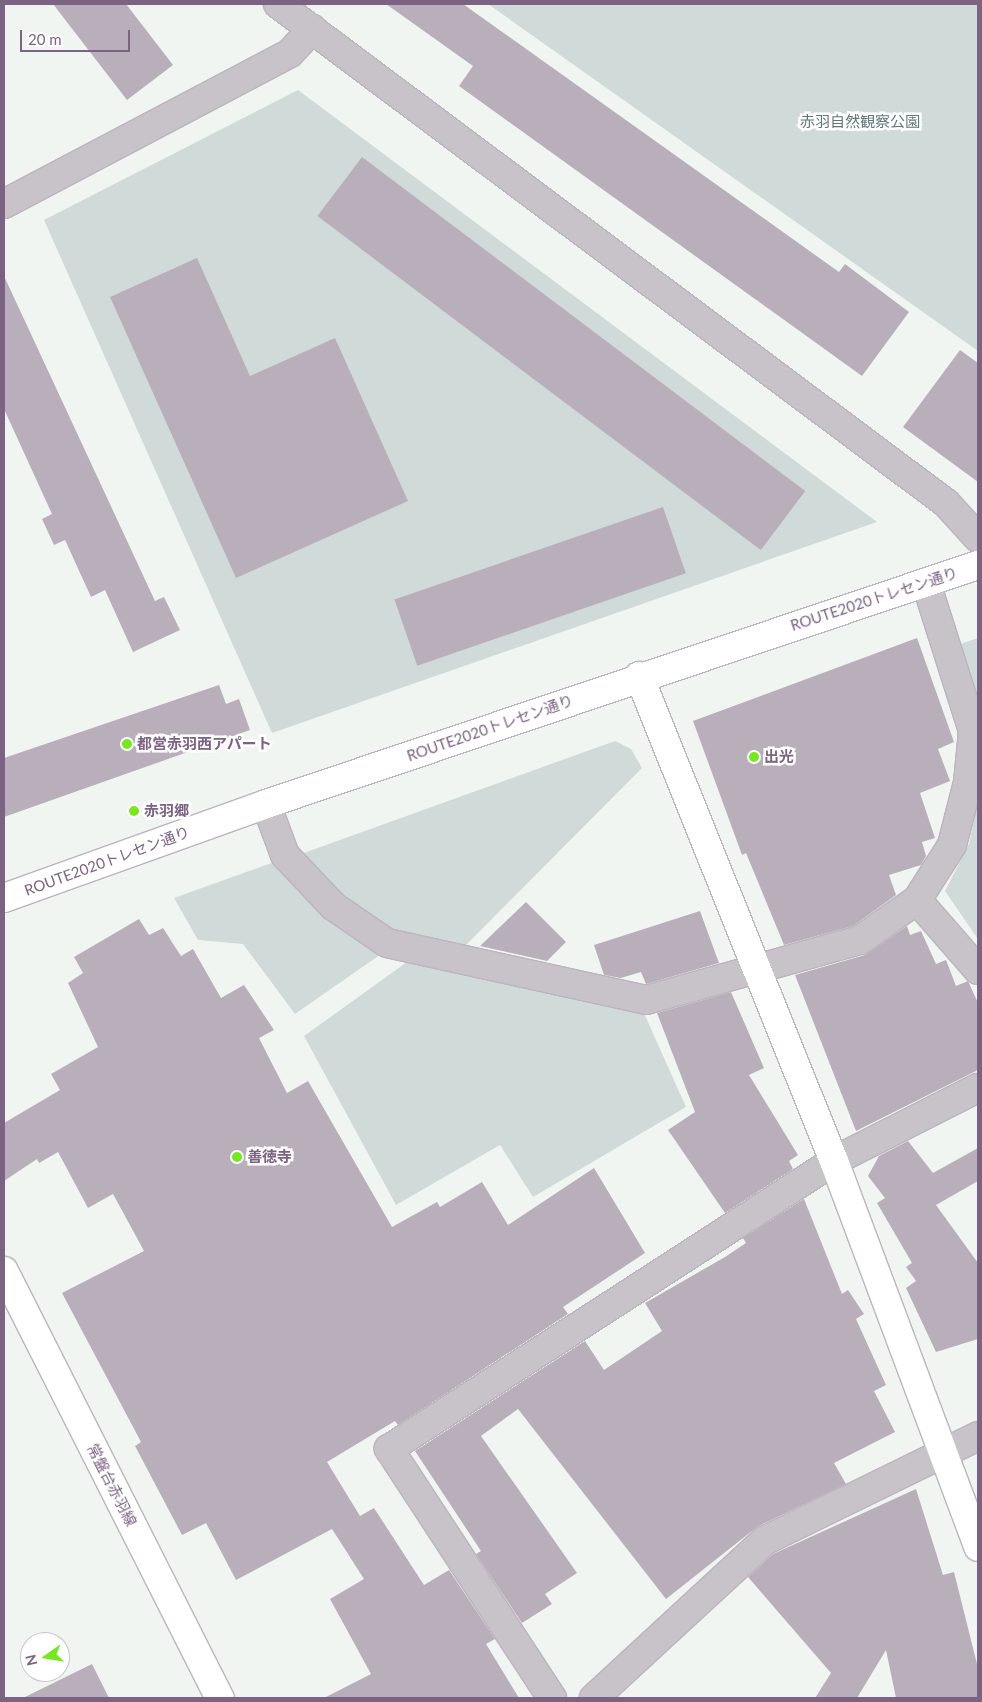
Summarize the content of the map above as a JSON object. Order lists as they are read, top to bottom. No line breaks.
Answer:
{"streets":{"main road":["ROUTE2020トレセン通り","常盤台赤羽線"]},"parks":["赤羽自然観察公園"],"places":["都営赤羽西アパート","出光","赤羽郷","善徳寺"],"scale_bar":"20 m","north":"left"}
